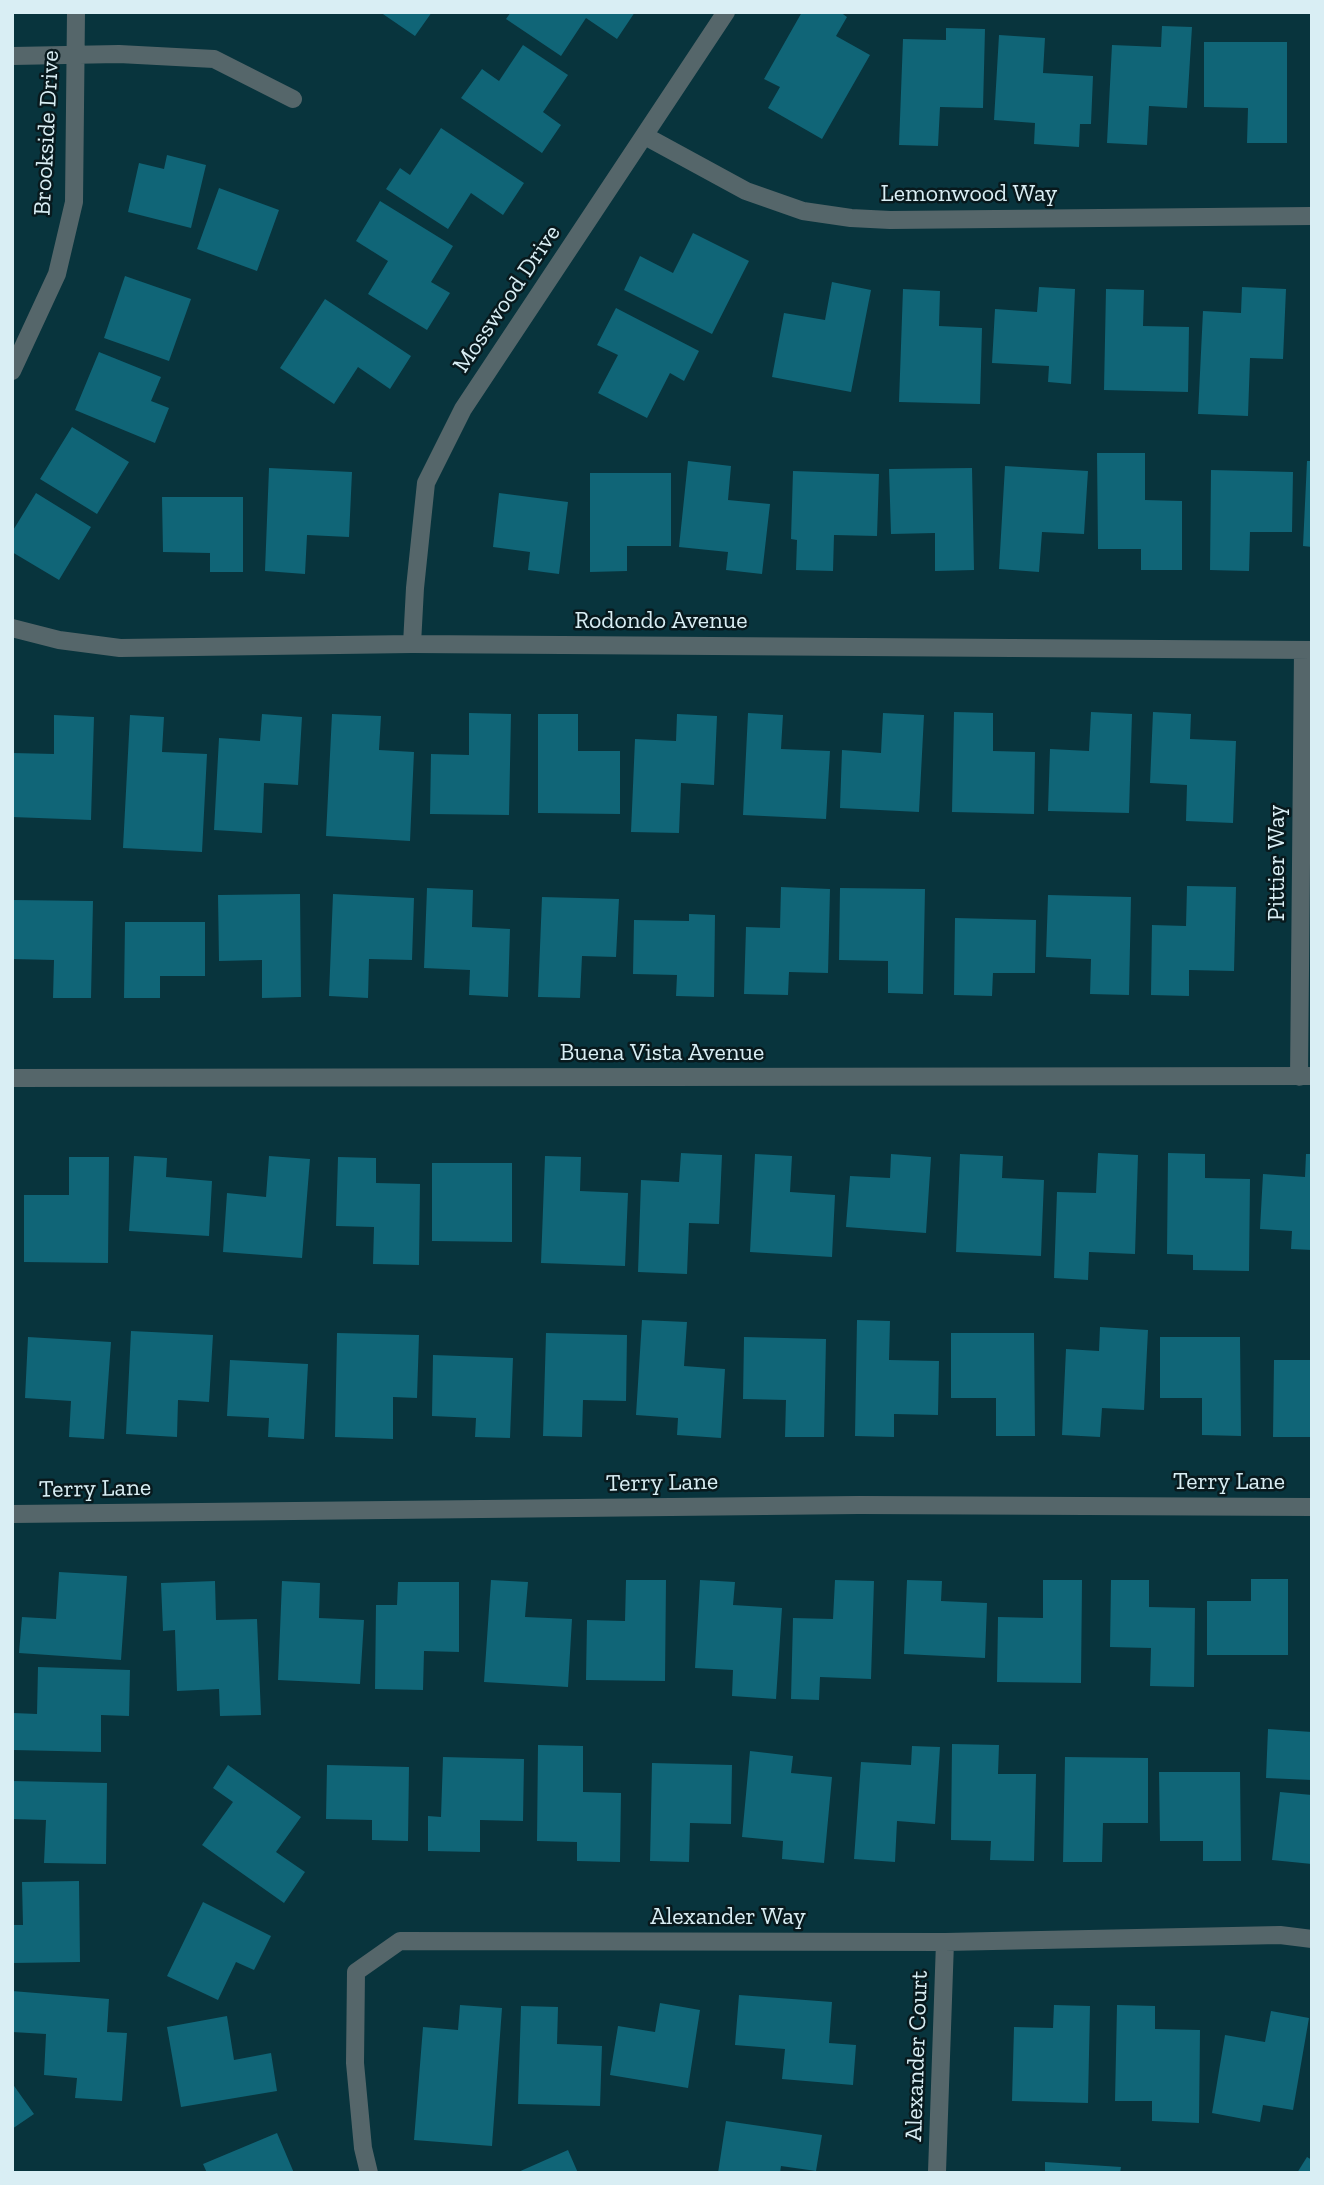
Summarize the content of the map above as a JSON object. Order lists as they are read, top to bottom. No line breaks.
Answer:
{"streets":{"street":["Brookside Drive","Lemonwood Way","Mosswood Drive","Rodondo Avenue","Pittier Way","Buena Vista Avenue","Terry Lane","Alexander Way","Alexander Court"]},"crossings":[["Lemonwood Way","Mosswood Drive"],["Mosswood Drive","Rodondo Avenue"],["Rodondo Avenue","Pittier Way"],["Pittier Way","Buena Vista Avenue"],["Alexander Way","Alexander Court"]]}
